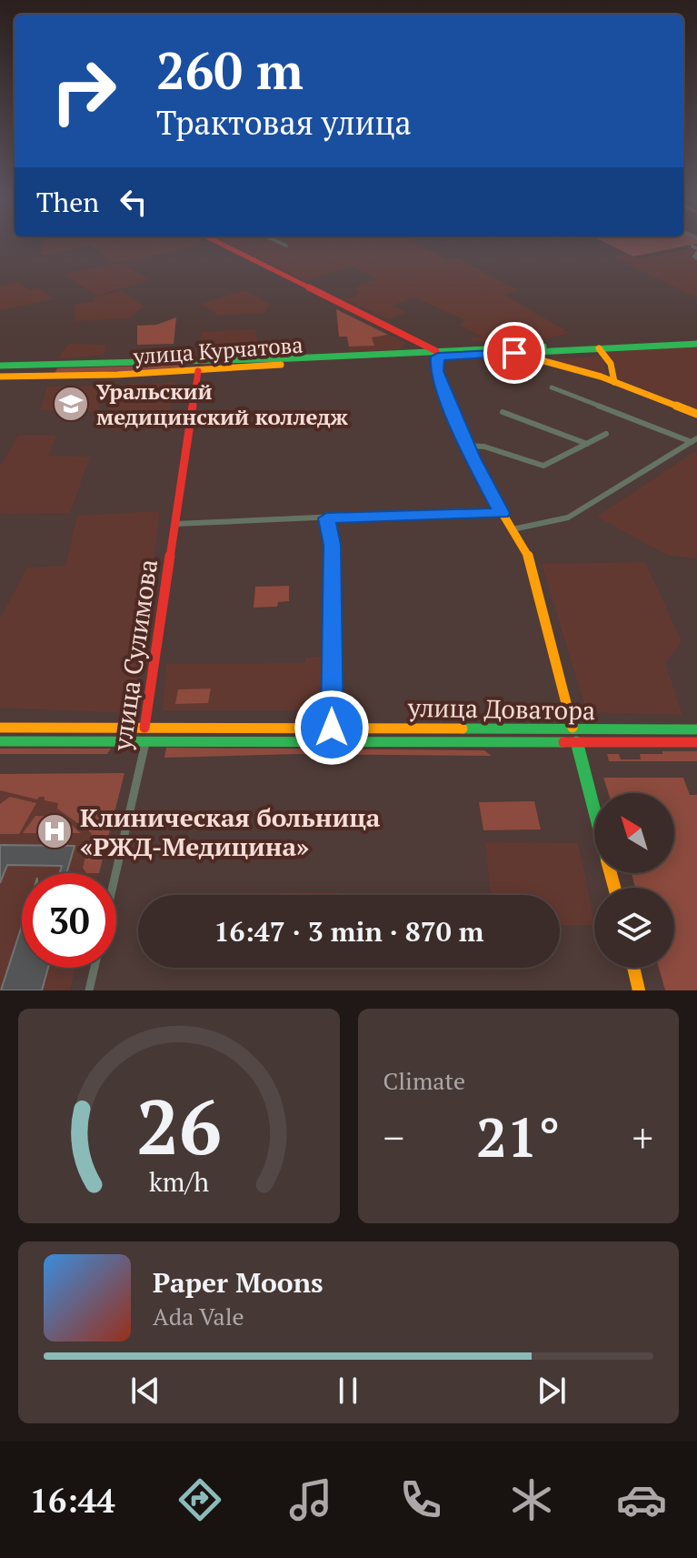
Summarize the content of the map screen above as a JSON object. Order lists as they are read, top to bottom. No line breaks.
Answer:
{"streets":{"main road":["улица Курчатова","улица Сулимова","улица Доватора"]},"crossings":[["улица Курчатова","улица Сулимова"],["улица Сулимова","улица Доватора"]],"places":{"school or university":["Уральский медицинский колледж"],"hospital":["Клиническая больница «РЖД-Медицина»"]},"north":"top left","page":{"turn":["260 m","Трактовая улица"],"then":"Then","limit":"30","trip":"16:47 · 3 min · 870 m","tile":"Climate","heat":["−","21°","+"],"song":["Paper Moons","Ada Vale"],"tabs":"16:44","gauge":["26","km/h"]}}
